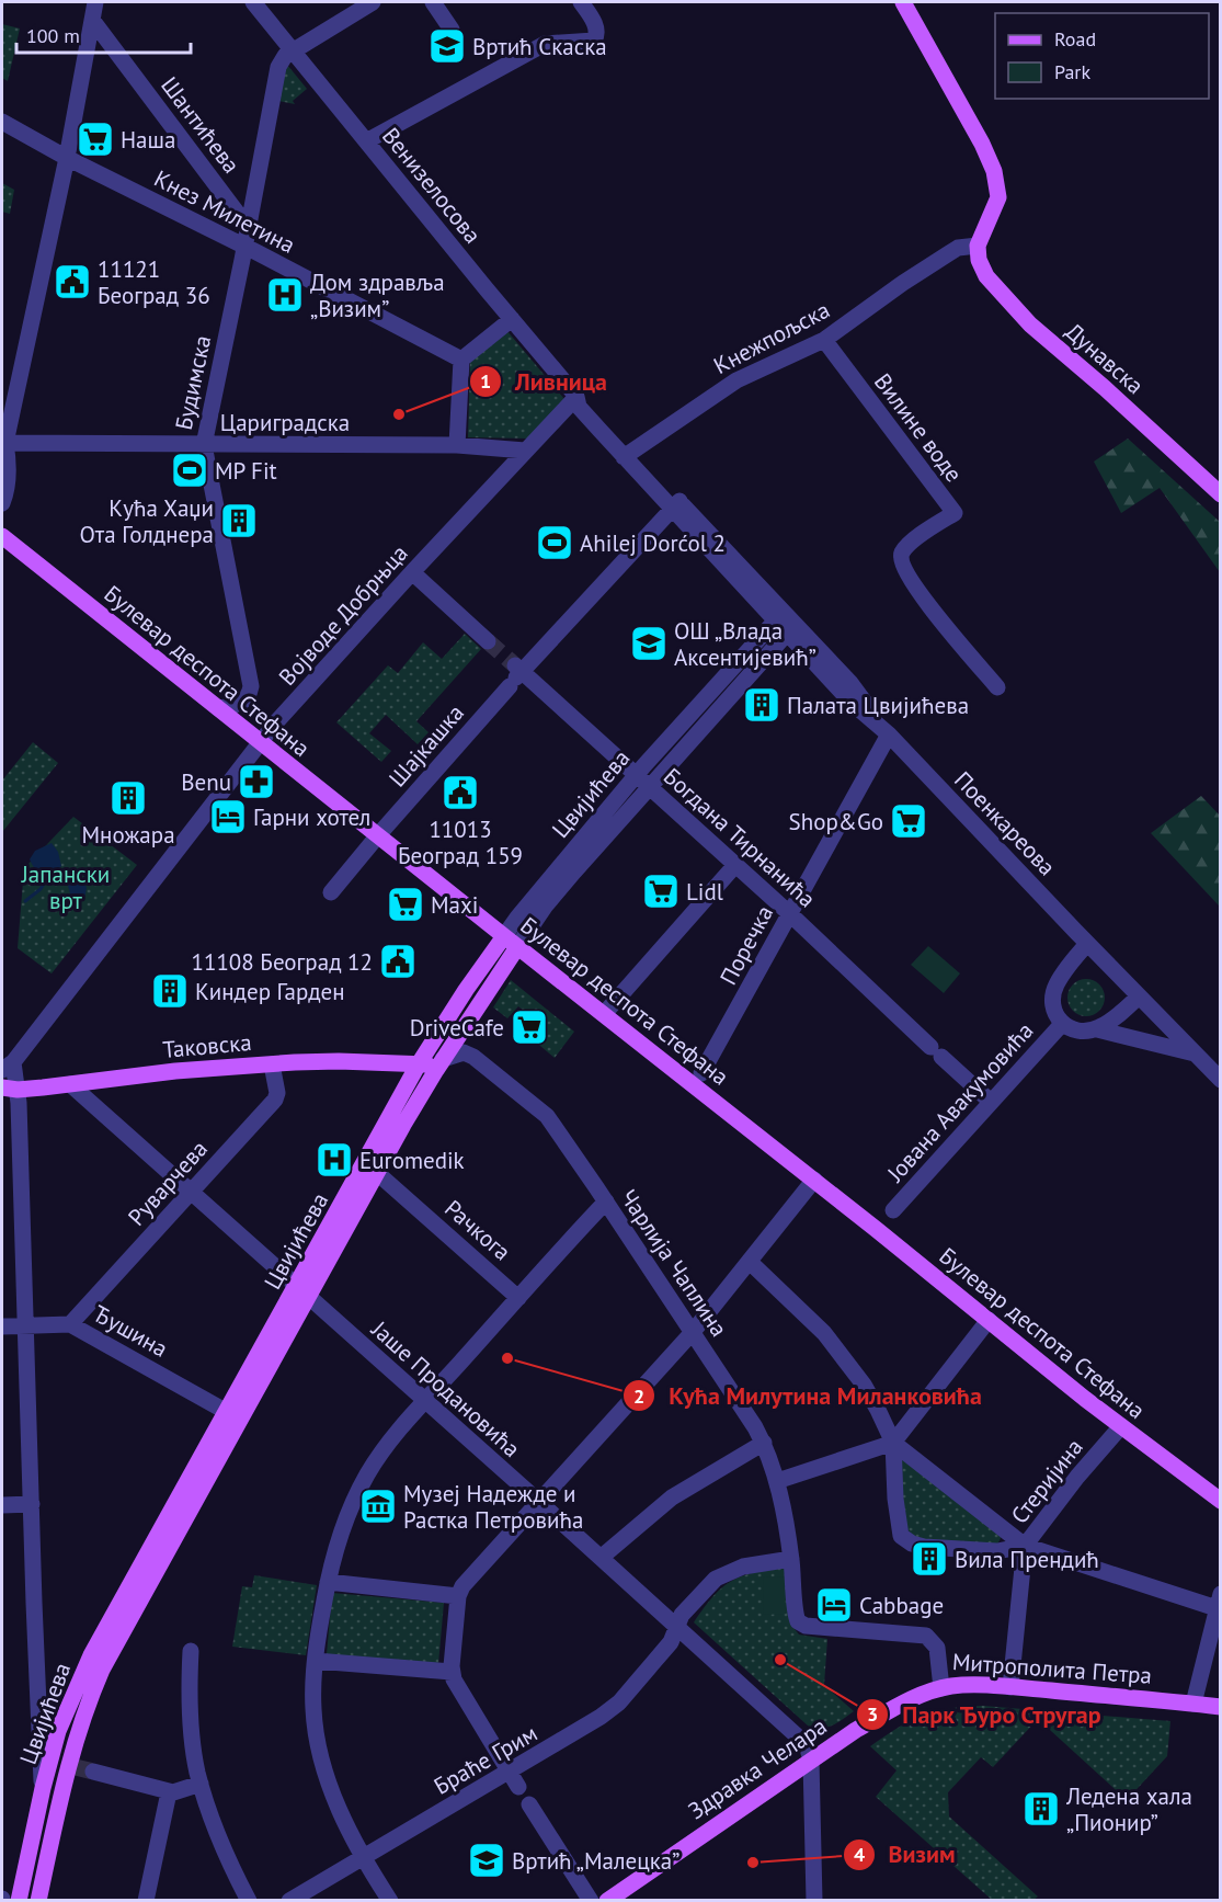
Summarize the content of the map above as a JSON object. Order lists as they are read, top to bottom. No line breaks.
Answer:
{"streets":{"main road":["Дунавска","Булевар деспота Стефана","Цвијићева","Таковска","Митрополита Петра","Здравка Челара"],"street":["Шантићева","Венизелосова","Кнез Милетина","Кнежпољска","Будимска","Цариградска","Вилине воде","Војводе Добрњца","Шајкашка","Поенкареова","Богдана Тирнанића","Поречка","Јована Авакумовића","Руварчева","Рачкога","Чарлија Чаплина","Ђушина","Јаше Продановића","Стеријина","Браће Грим"]},"crossings":[["Шантићева","Будимска"],["Венизелосова","Кнежпољска"],["Венизелосова","Будимска"],["Венизелосова","Војводе Добрњца"],["Венизелосова","Шајкашка"],["Венизелосова","Цвијићева"],["Венизелосова","Поенкареова"],["Кнез Милетина","Будимска"],["Кнежпољска","Дунавска"],["Кнежпољска","Вилине воде"],["Будимска","Цариградска"],["Будимска","Булевар деспота Стефана"],["Цариградска","Војводе Добрњца"],["Војводе Добрњца","Булевар деспота Стефана"],["Војводе Добрњца","Цвијићева"],["Војводе Добрњца","Таковска"],["Војводе Добрњца","Ђушина"],["Булевар деспота Стефана","Шајкашка"],["Булевар деспота Стефана","Цвијићева"],["Булевар деспота Стефана","Стеријина"],["Шајкашка","Богдана Тирнанића"],["Цвијићева","Поенкареова"],["Цвијићева","Богдана Тирнанића"],["Цвијићева","Таковска"],["Цвијићева","Рачкога"],["Цвијићева","Чарлија Чаплина"],["Цвијићева","Ђушина"],["Цвијићева","Јаше Продановића"],["Поенкареова","Поречка"],["Богдана Тирнанића","Поречка"],["Богдана Тирнанића","Јована Авакумовића"],["Таковска","Руварчева"],["Таковска","Чарлија Чаплина"],["Таковска","Јаше Продановића"],["Руварчева","Ђушина"],["Руварчева","Јаше Продановића"],["Чарлија Чаплина","Митрополита Петра"],["Јаше Продановића","Браће Грим"],["Јаше Продановића","Здравка Челара"],["Стеријина","Митрополита Петра"],["Митрополита Петра","Здравка Челара"]],"parks":["Јапански врт"],"places":{"school or university":["Вртић Скаска","ОШ „Влада Аксентијевић”","Вртић „Малецка”"],"supermarket":["Наша","Shop&Go","Lidl","Maxi","DriveCafe"],"public building":["11121 Београд 36","11013 Београд 159","11108 Београд 12"],"hospital":["Дом здравља „Визим”","Euromedik"],"other":["Ливница","Кућа Милутина Миланковића","Парк Ђуро Стругар","Визим"],"sports":["MP Fit","Ahilej Dorćol 2"],"building":["Кућа Хаџи Ота Голднера","Палата Цвијићева","Множара","Киндер Гарден","Вила Прендић","Ледена хала „Пионир”"],"pharmacy":["Benu"],"hotel":["Гарни хотел","Cabbage"],"museum":["Музеј Надежде и Растка Петровића"]},"legend":["Road","Park"],"scale_bar":"100 m"}
